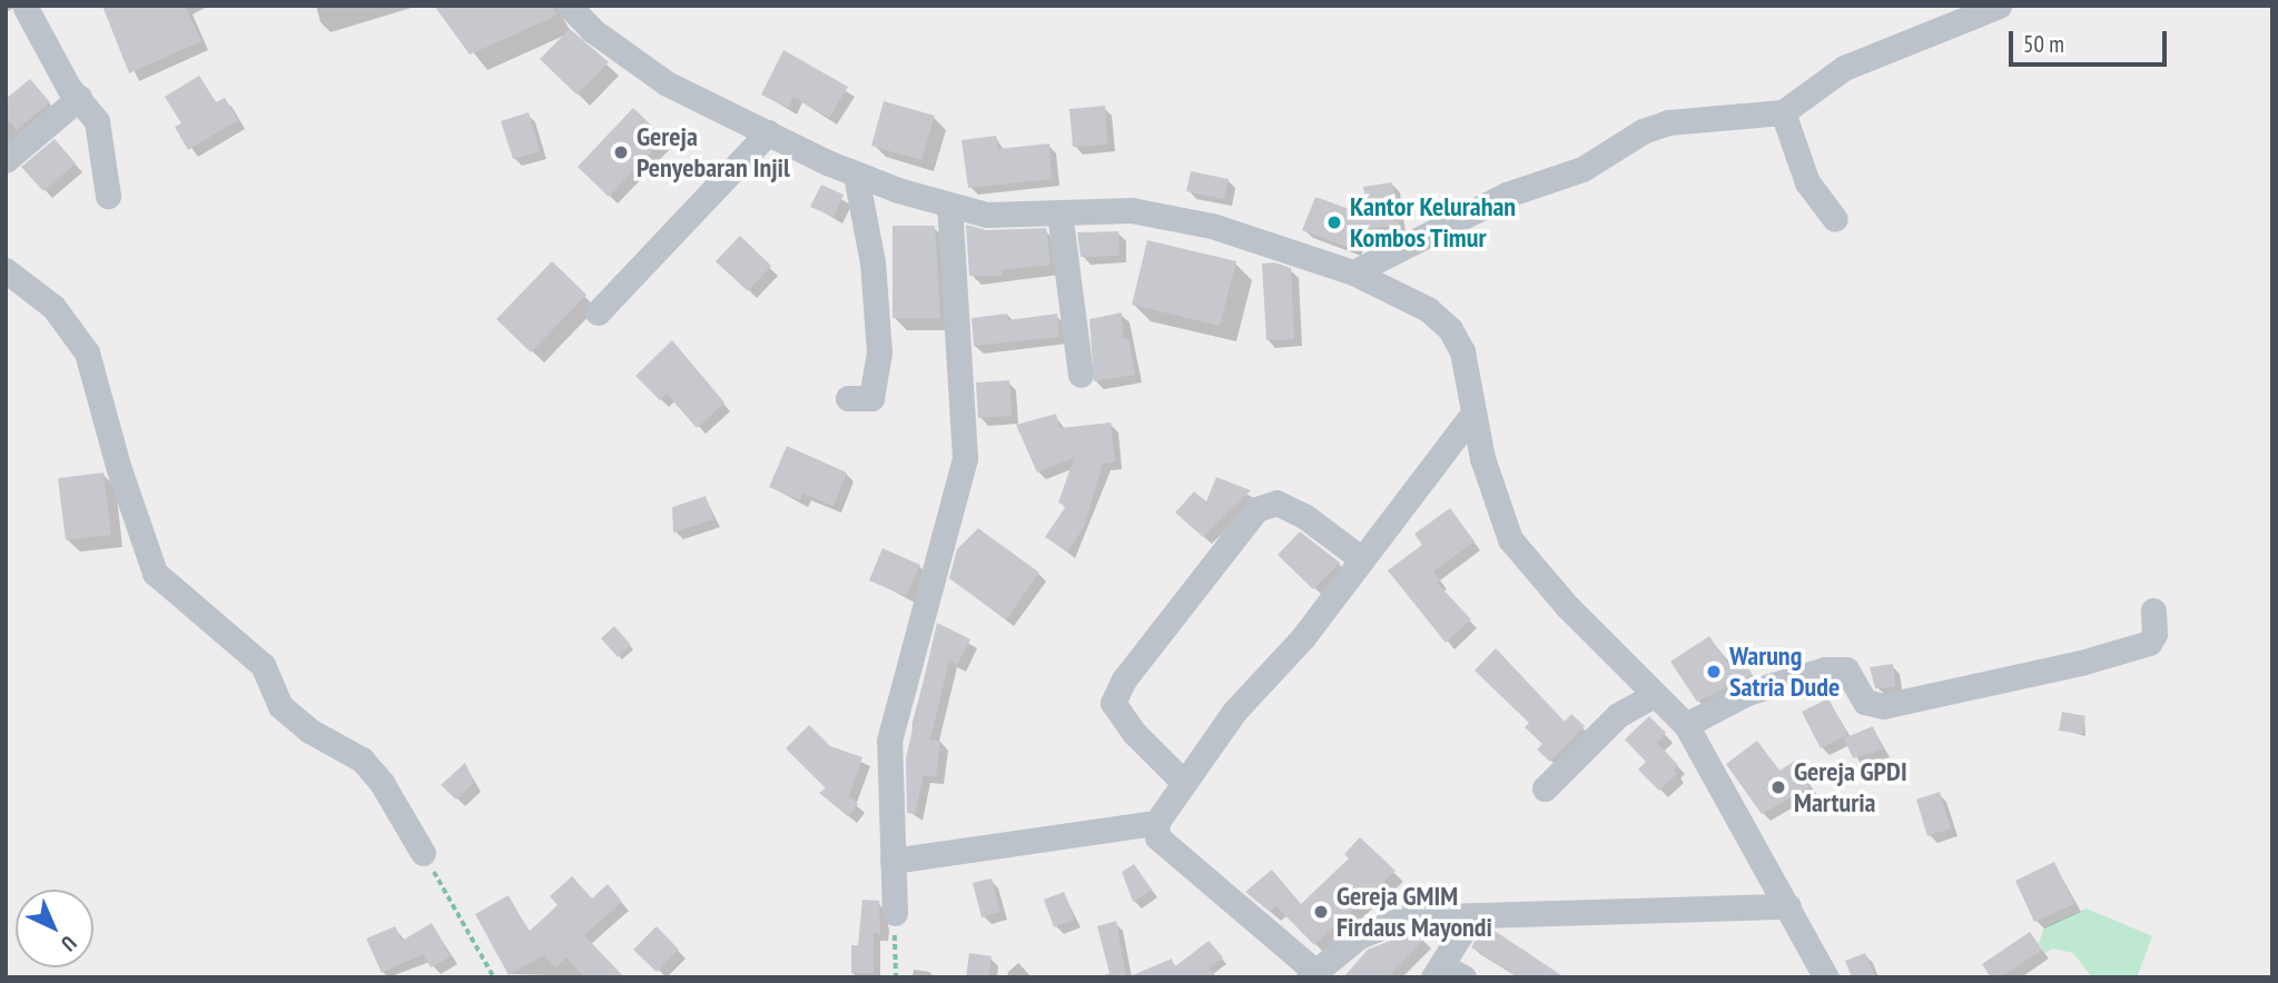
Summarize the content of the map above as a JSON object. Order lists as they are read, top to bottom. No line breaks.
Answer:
{"places":["Gereja Penyebaran Injil","Kantor Kelurahan Kombos Timur","Warung Satria Dude","Gereja GPDI Marturia","Gereja GMIM Firdaus Mayondi"],"scale_bar":"50 m","north":"bottom right"}
